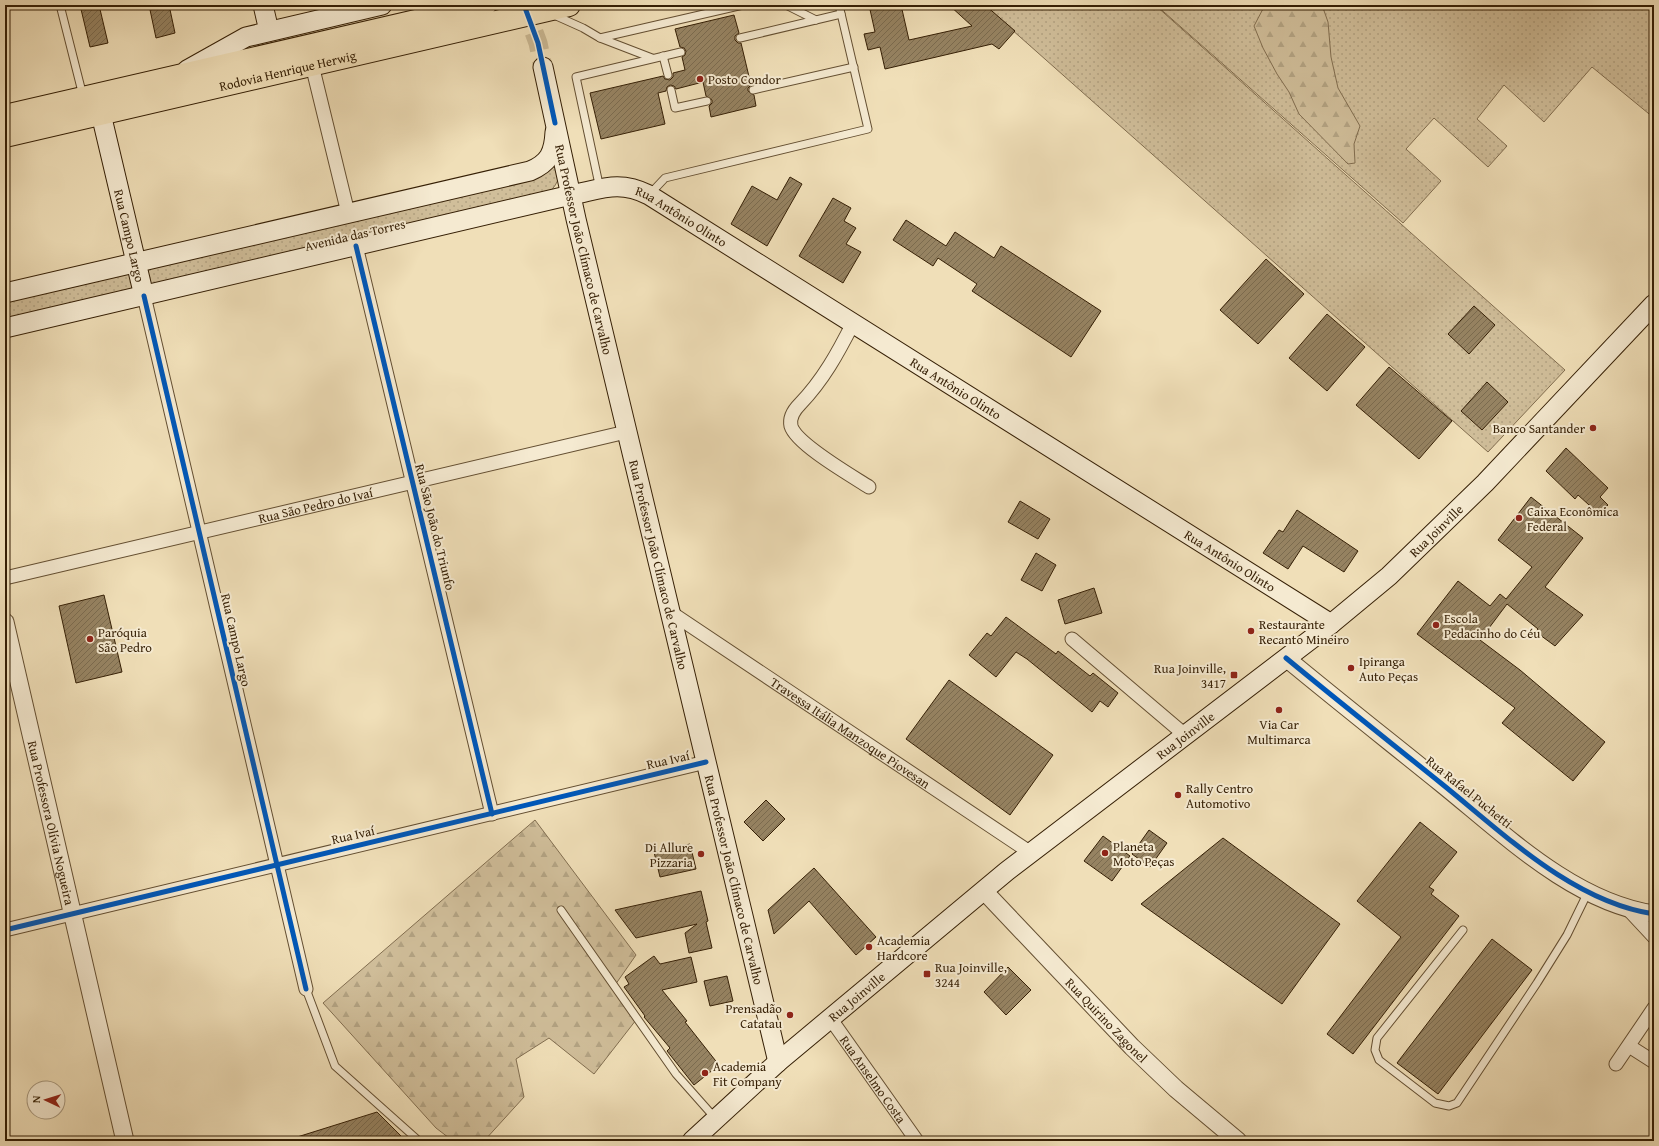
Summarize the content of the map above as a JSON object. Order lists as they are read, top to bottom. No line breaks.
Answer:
{"streets":{"highway":["Rodovia Henrique Herwig"],"main road":["Rua Antônio Olinto","Avenida das Torres","Rua Campo Largo","Rua Professor João Clímaco de Carvalho","Rua Joinville"],"street":["Rua São Pedro do Ivaí","Rua São João do Triunfo","Travessa Itália Manzoque Piovesan","Rua Ivaí","Rua Rafael Puchetti","Rua Professora Olívia Nogueira","Rua Quirino Zagonel","Rua Anselmo Costa"]},"crossings":[["Rodovia Henrique Herwig","Rua Campo Largo"],["Rua Antônio Olinto","Avenida das Torres"],["Rua Antônio Olinto","Rua Professor João Clímaco de Carvalho"],["Rua Antônio Olinto","Rua Joinville"],["Avenida das Torres","Rua Campo Largo"],["Avenida das Torres","Rua Professor João Clímaco de Carvalho"],["Avenida das Torres","Rua São João do Triunfo"],["Rua Campo Largo","Rua São Pedro do Ivaí"],["Rua Campo Largo","Rua Ivaí"],["Rua Professor João Clímaco de Carvalho","Rua São Pedro do Ivaí"],["Rua Professor João Clímaco de Carvalho","Rua Joinville"],["Rua Professor João Clímaco de Carvalho","Travessa Itália Manzoque Piovesan"],["Rua Professor João Clímaco de Carvalho","Rua Ivaí"],["Rua São Pedro do Ivaí","Rua São João do Triunfo"],["Rua São João do Triunfo","Rua Ivaí"],["Rua Joinville","Travessa Itália Manzoque Piovesan"],["Rua Joinville","Rua Rafael Puchetti"],["Rua Joinville","Rua Quirino Zagonel"],["Rua Joinville","Rua Anselmo Costa"],["Rua Ivaí","Rua Professora Olívia Nogueira"]],"places":{"other":["Posto Condor","Banco Santander","Caixa Econômica Federal","Escola Pedacinho do Céu","Restaurante Recanto Mineiro","Paróquia São Pedro","Ipiranga Auto Peças","Via Car Multimarca","Rally Centro Automotivo","Planeta Moto Peças","Di Allure Pizzaria","Academia Hardcore","Prensadão Catatau","Academia Fit Company"],"transit":["Rua Joinville, 3417","Rua Joinville, 3244"]},"north":"left"}
